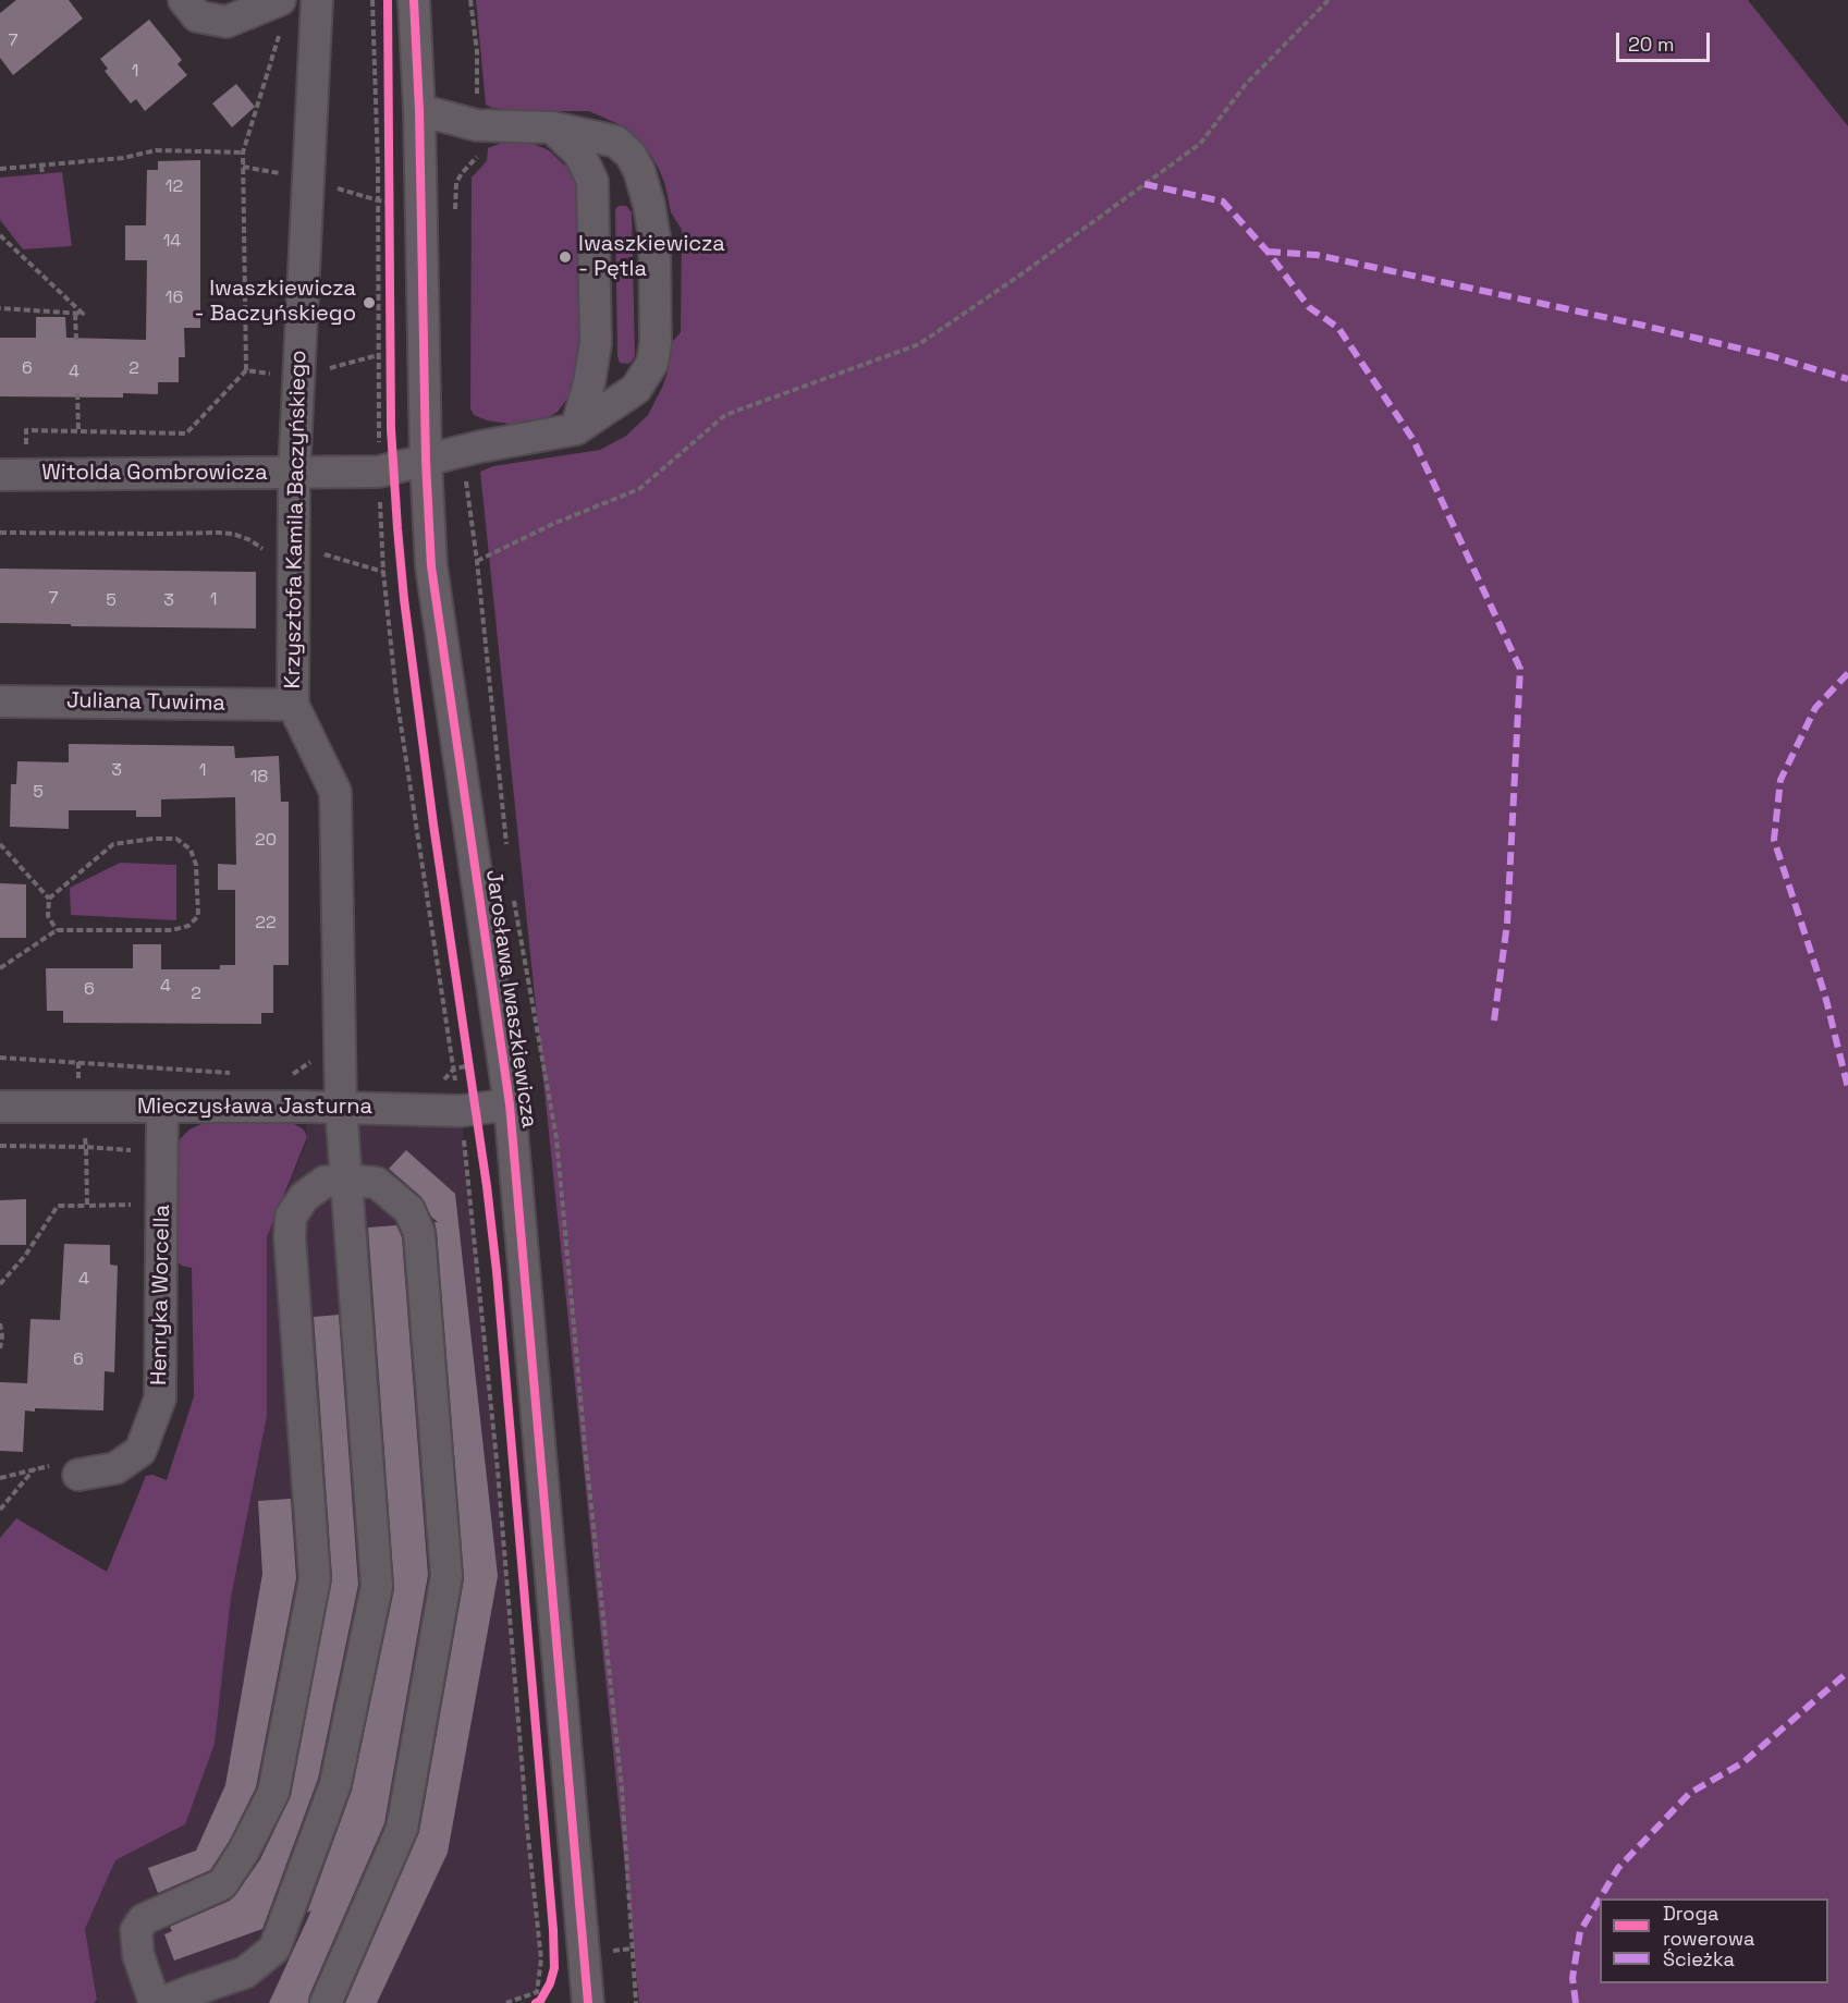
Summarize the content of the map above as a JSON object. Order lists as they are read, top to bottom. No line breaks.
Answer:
{"streets":{"street":["Witolda Gombrowicza","Krzysztofa Kamila Baczyńskiego","Juliana Tuwima","Jarosława Iwaszkiewicza","Mieczysława Jasturna","Henryka Worcella"]},"crossings":[["Witolda Gombrowicza","Krzysztofa Kamila Baczyńskiego"],["Witolda Gombrowicza","Jarosława Iwaszkiewicza"],["Krzysztofa Kamila Baczyńskiego","Juliana Tuwima"],["Krzysztofa Kamila Baczyńskiego","Mieczysława Jasturna"],["Jarosława Iwaszkiewicza","Mieczysława Jasturna"],["Mieczysława Jasturna","Henryka Worcella"]],"places":["Iwaszkiewicza - Pętla","Iwaszkiewicza - Baczyńskiego"],"house_numbers":["7","1","12","14","16","6","2","4","7","1","5","3","3","1","18","5","20","22","4","6","2","4","6"],"legend":["Droga rowerowa","Ścieżka"],"scale_bar":"20 m"}
